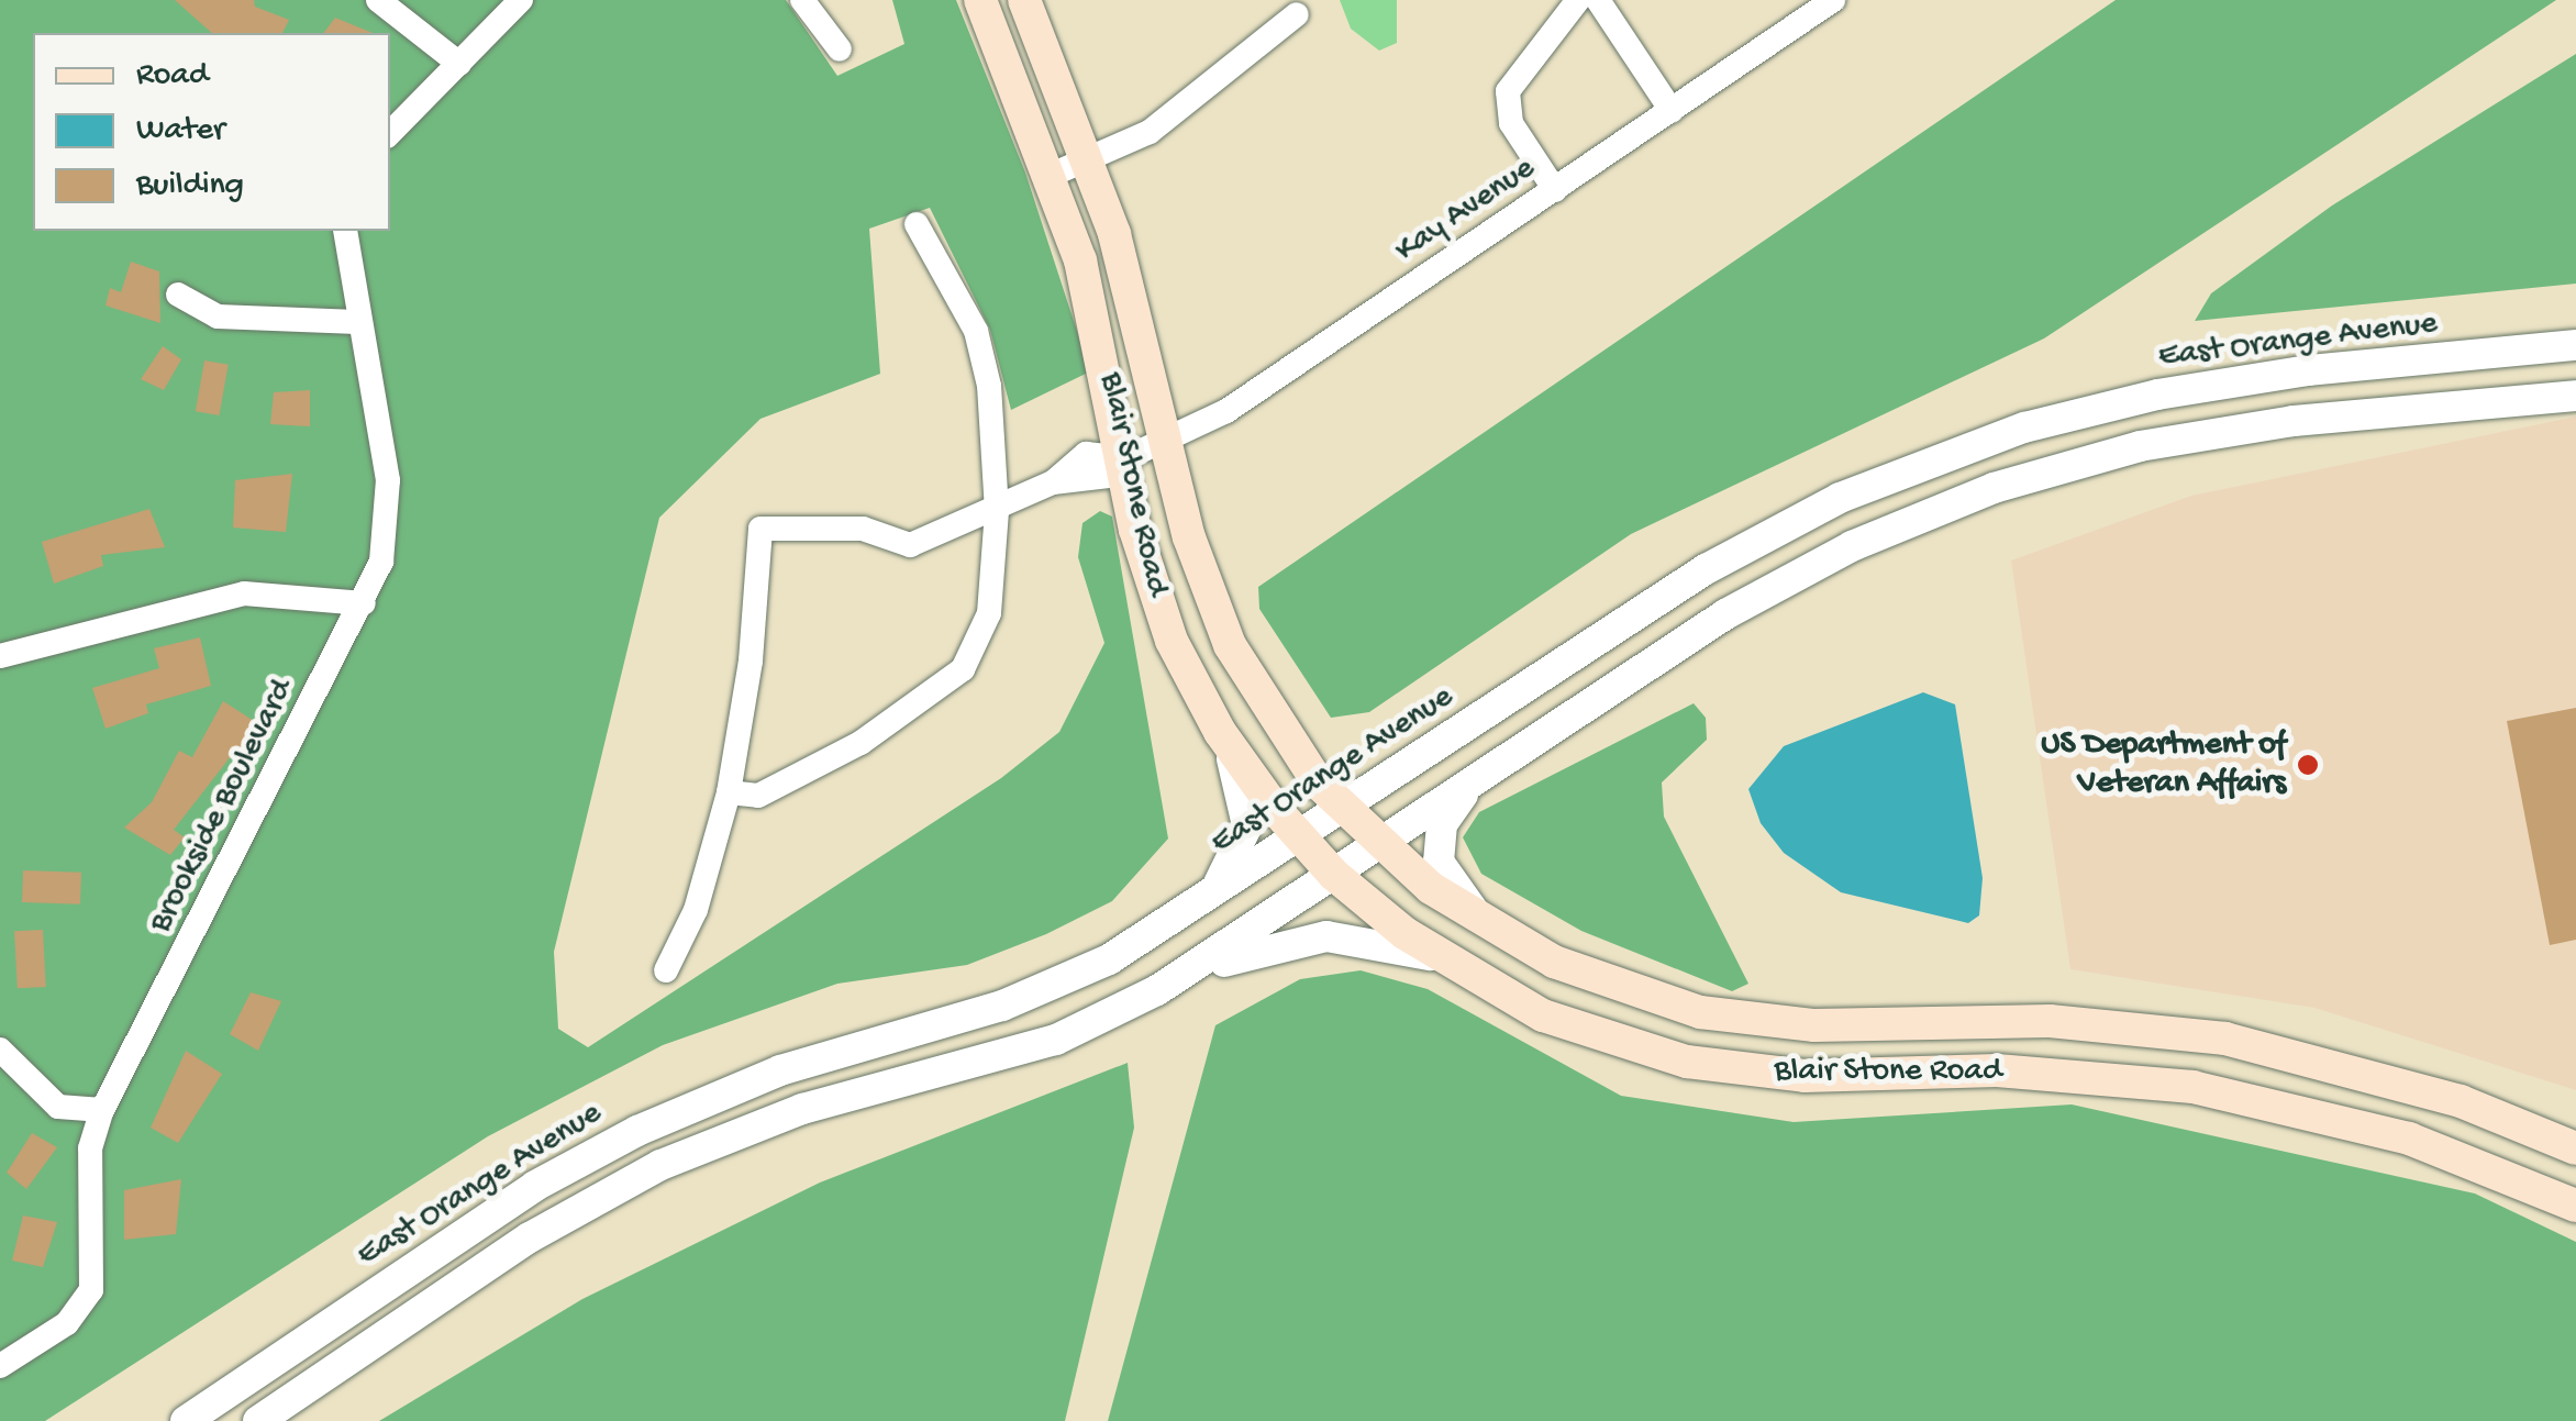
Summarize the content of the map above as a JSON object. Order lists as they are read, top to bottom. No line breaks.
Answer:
{"streets":{"main road":["Blair Stone Road"],"street":["Kay Avenue","East Orange Avenue","Brookside Boulevard"]},"crossings":[["Kay Avenue","Blair Stone Road"],["East Orange Avenue","Blair Stone Road"]],"places":["US Department of Veteran Affairs"],"legend":["Road","Water","Building"]}
